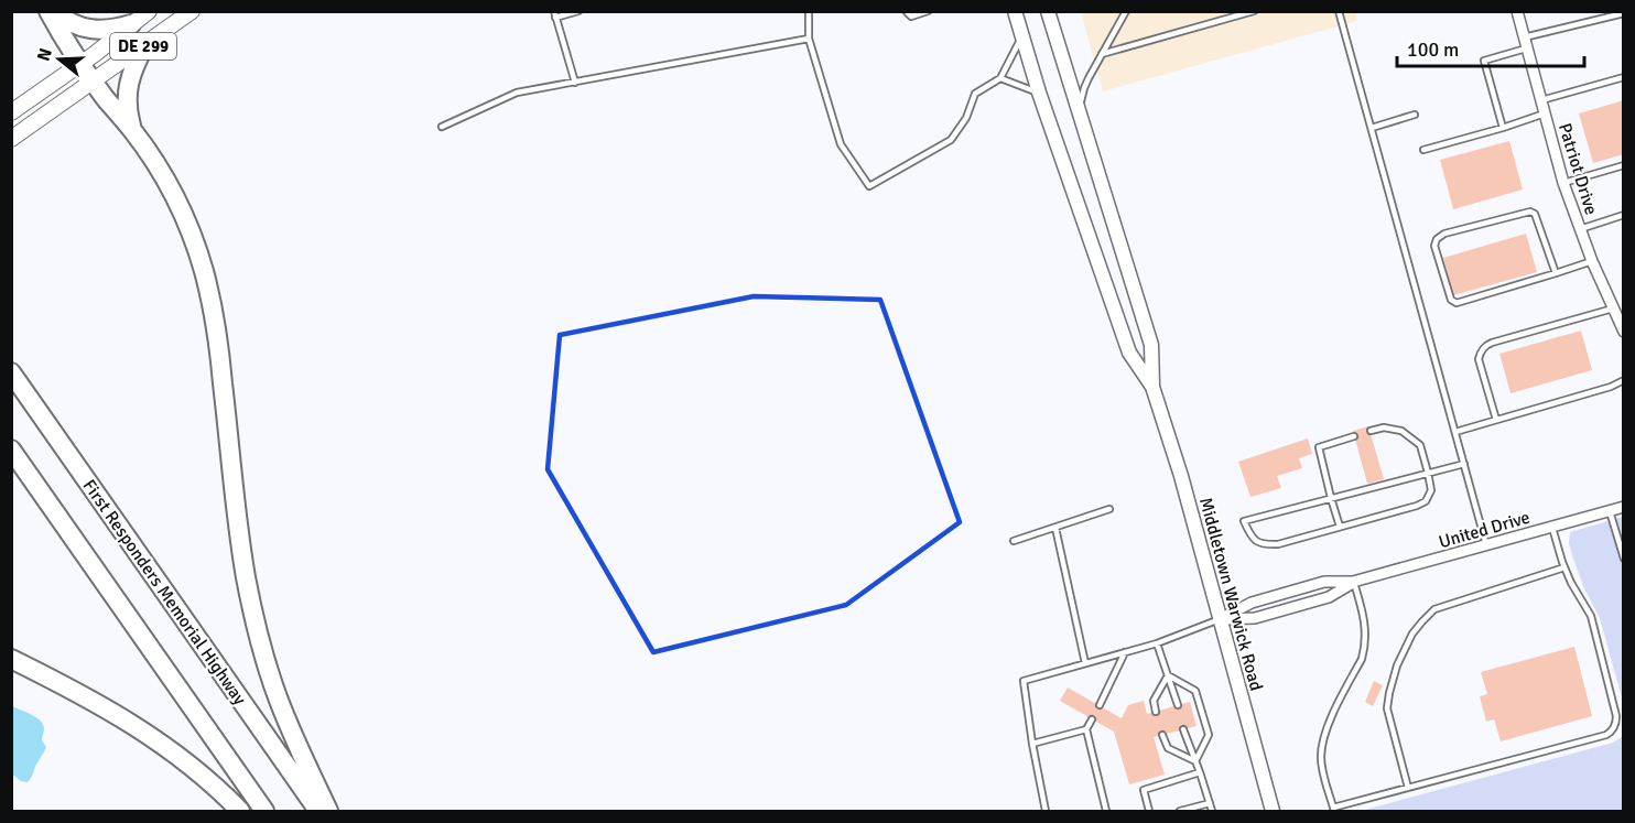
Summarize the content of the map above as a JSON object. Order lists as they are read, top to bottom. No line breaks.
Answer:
{"streets":{"highway":["First Responders Memorial Highway"],"main road":["DE 299"],"street":["Patriot Drive","United Drive","Middletown Warwick Road"]},"crossings":[["United Drive","Middletown Warwick Road"]],"scale_bar":"100 m","north":"left"}
